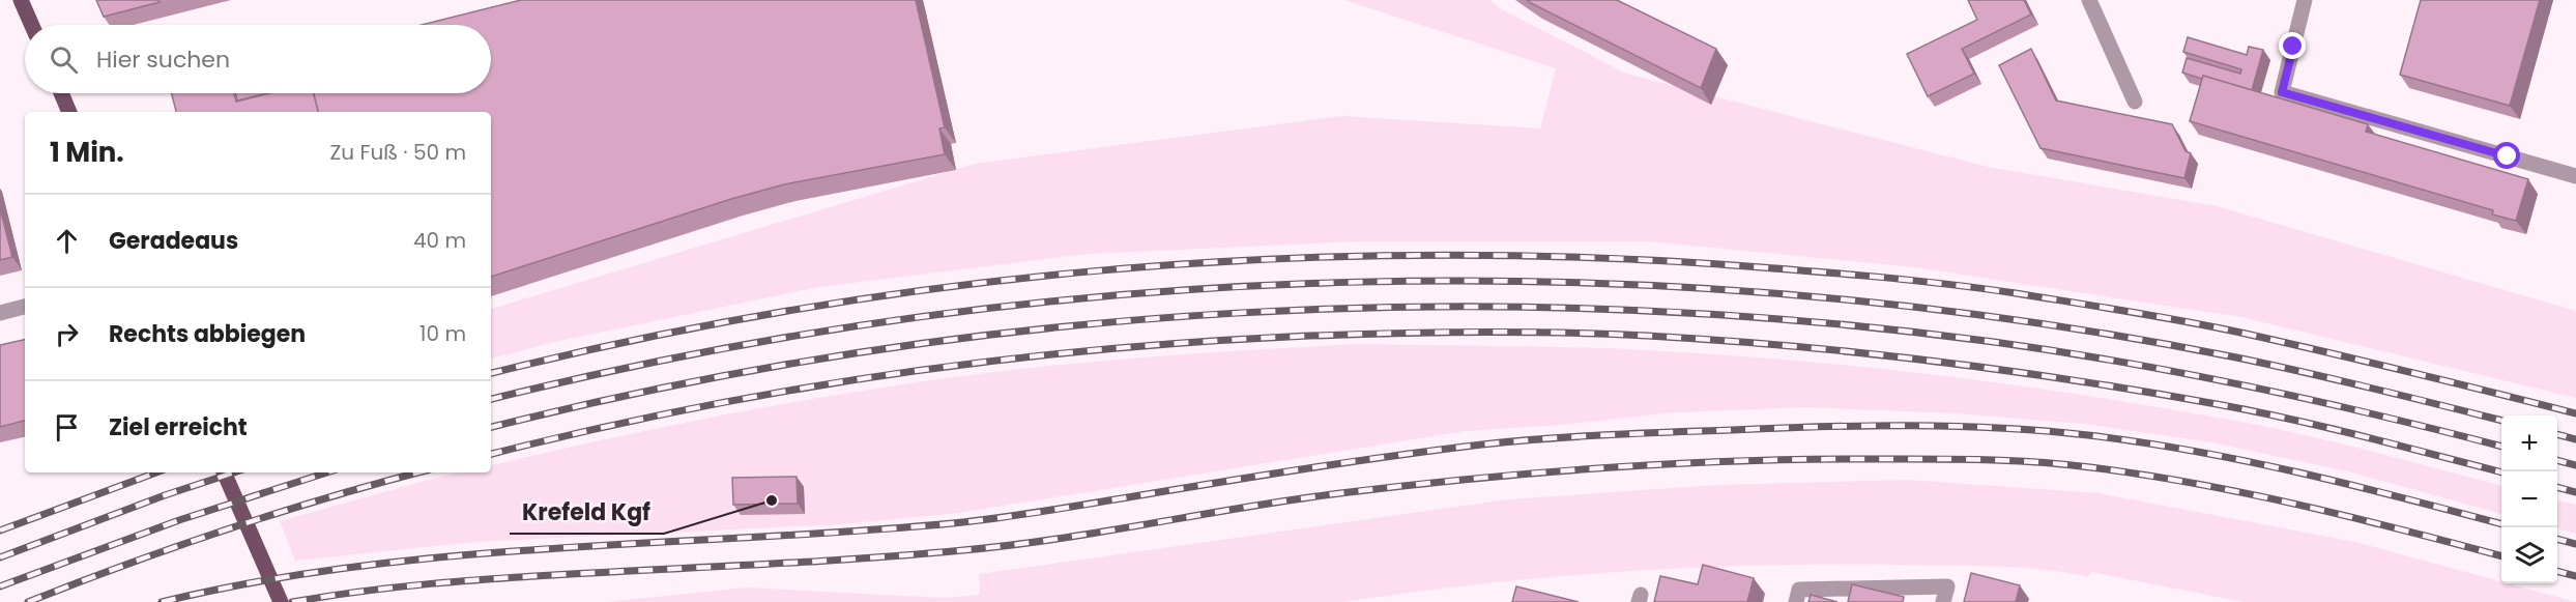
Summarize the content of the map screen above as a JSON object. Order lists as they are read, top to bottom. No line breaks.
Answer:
{"places":["Krefeld Kgf"],"page":{"search":"Hier suchen","heading":["1 Min.","Zu Fuß · 50 m"],"list":[["Geradeaus","40 m"],["Rechts abbiegen","10 m"],"Ziel erreicht"],"map_buttons":["+","−"]}}
